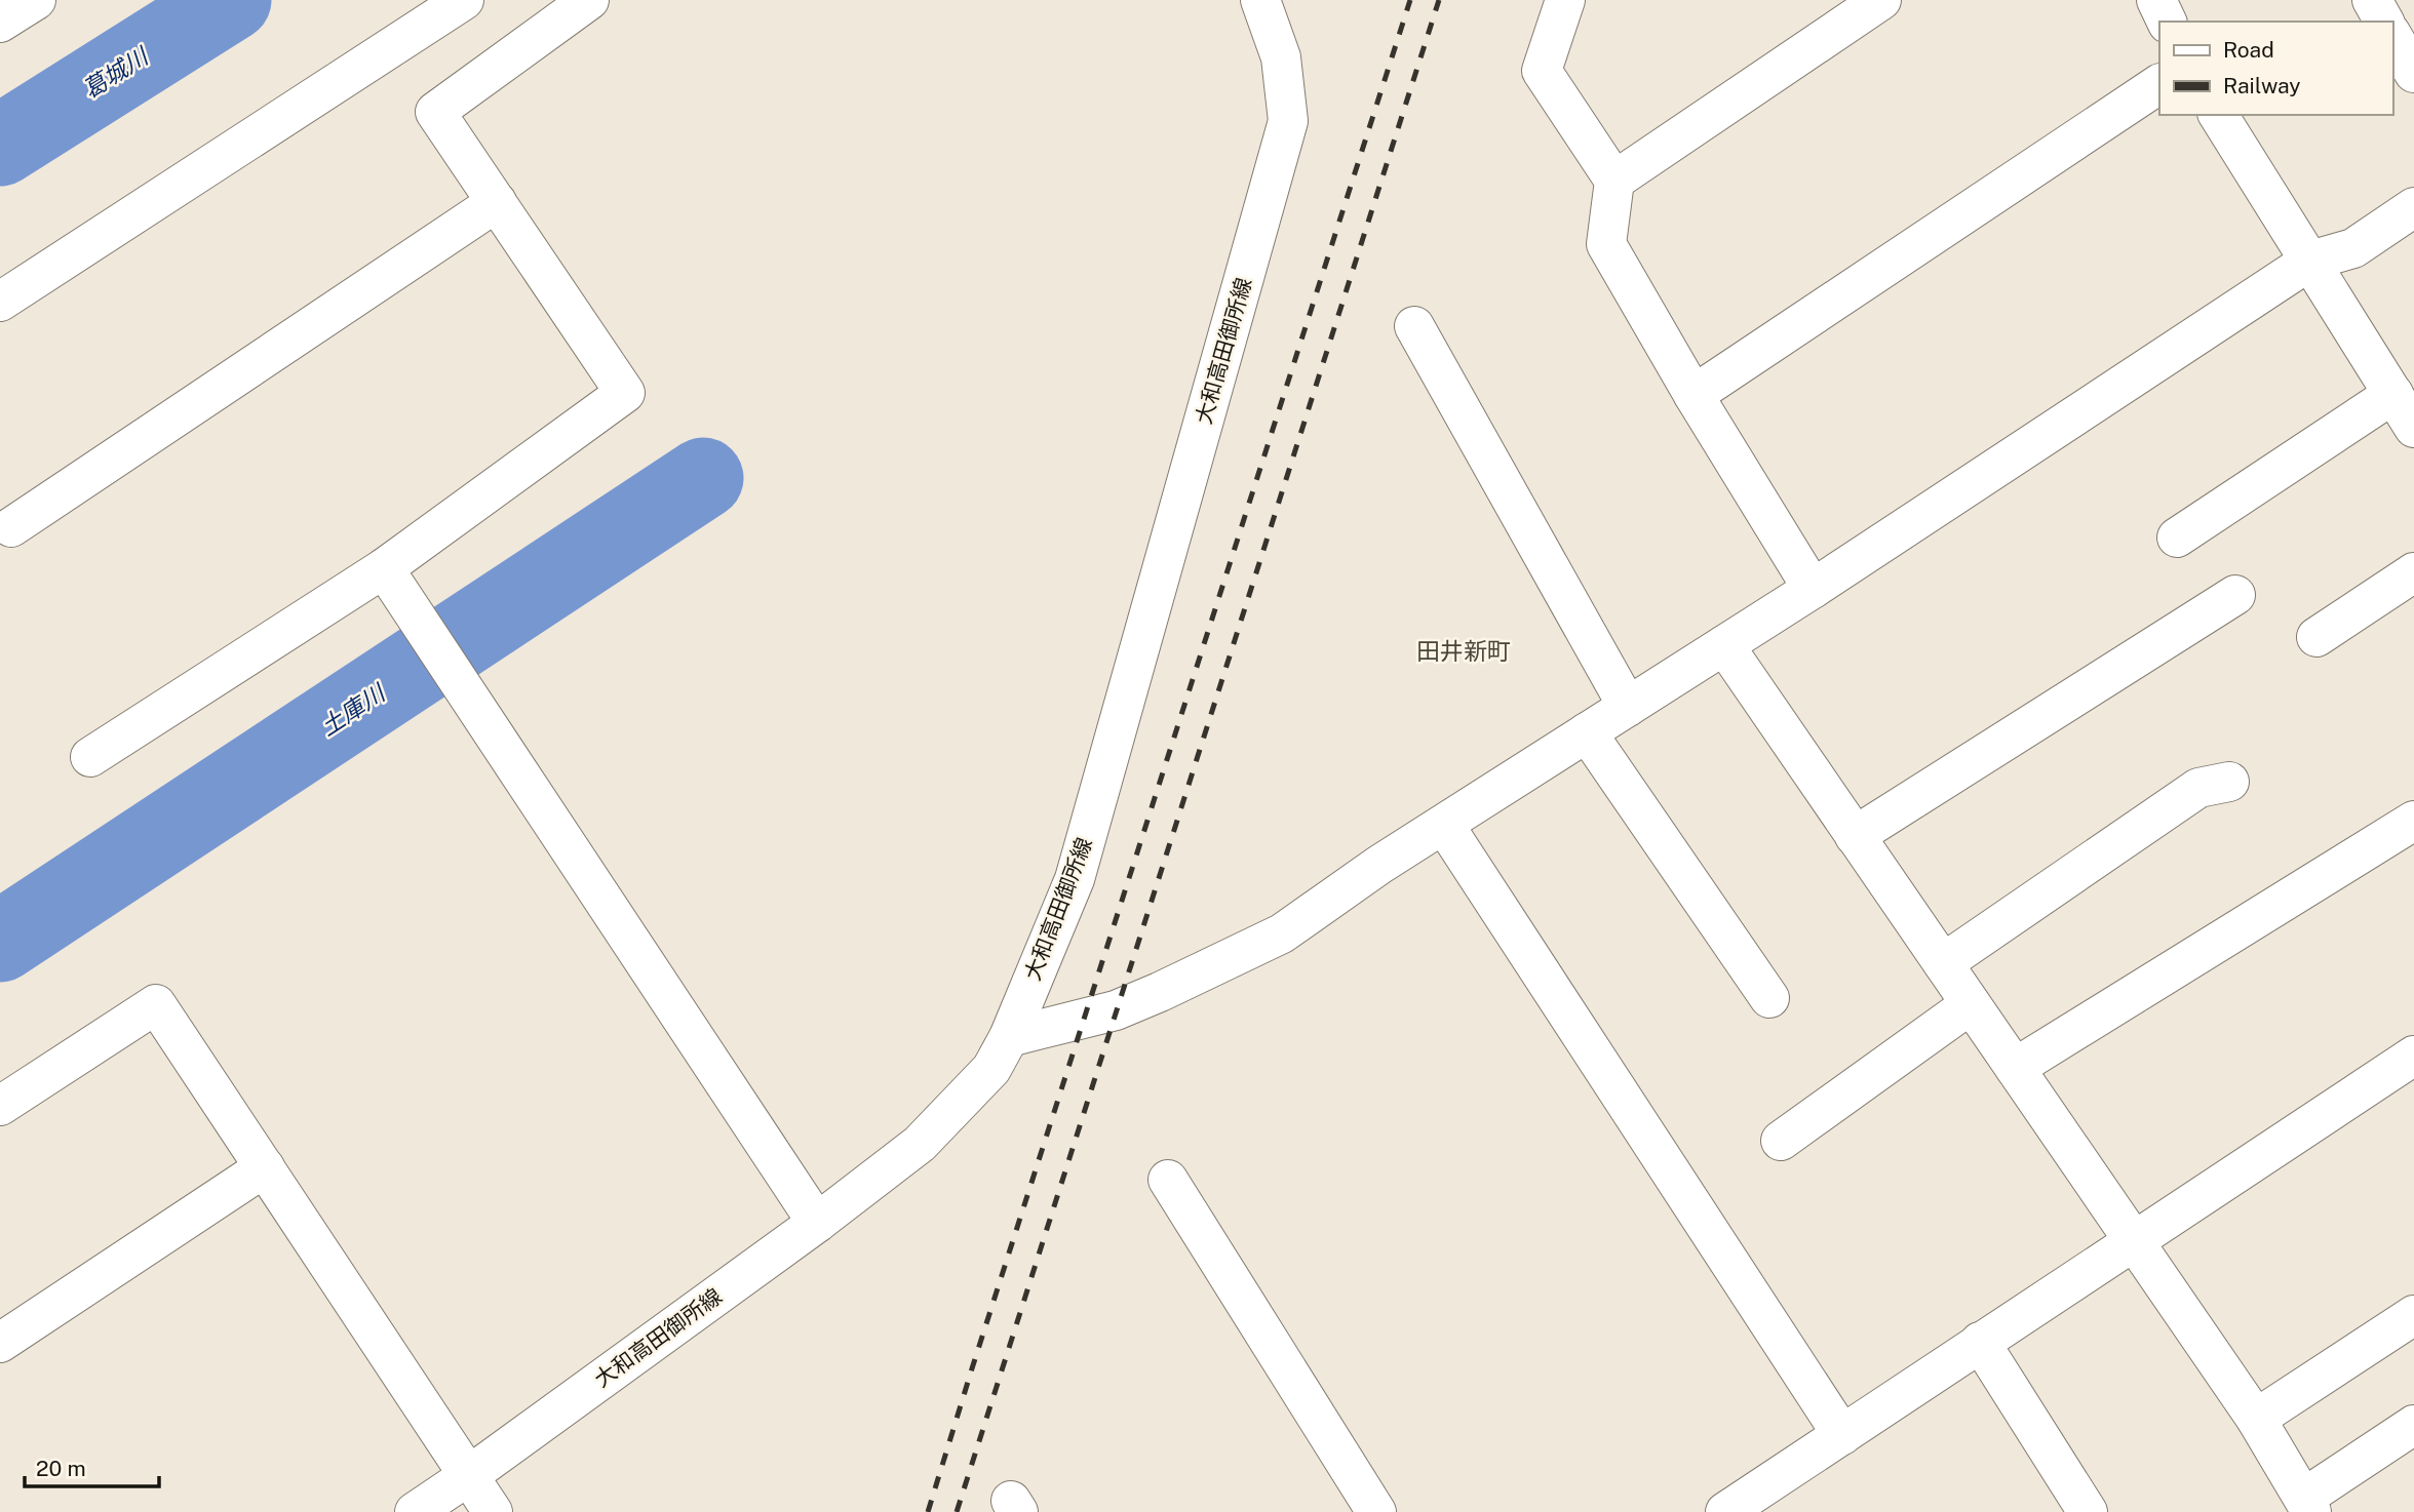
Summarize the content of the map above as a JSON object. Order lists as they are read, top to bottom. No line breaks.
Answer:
{"streets":{"street":["大和高田御所線"]},"districts":["田井新町"],"water":["葛城川","土庫川"],"legend":["Road","Railway"],"scale_bar":"20 m"}
